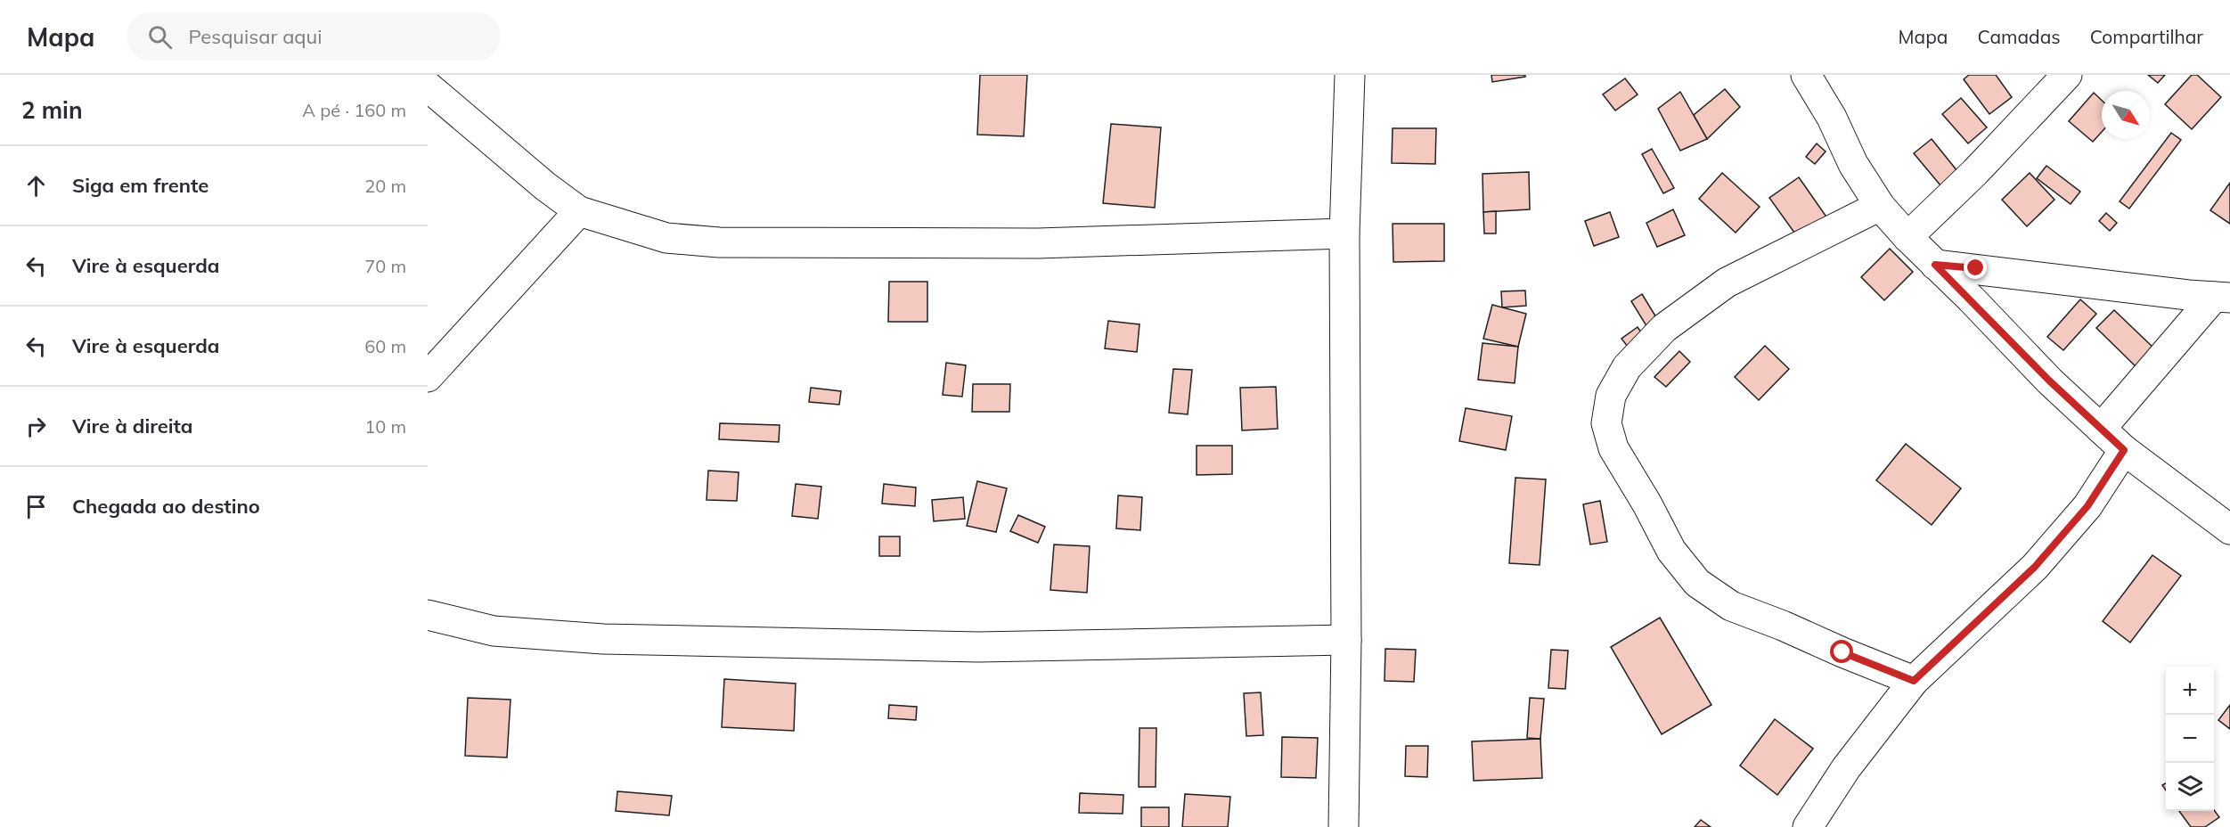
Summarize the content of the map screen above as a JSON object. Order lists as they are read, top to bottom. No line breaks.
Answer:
{"north":"bottom right","page":{"header":"Mapa","search":"Pesquisar aqui","nav":["Mapa","Camadas","Compartilhar"],"heading":["2 min","A pé · 160 m"],"list":[["Siga em frente","20 m"],["Vire à esquerda","70 m"],["Vire à esquerda","60 m"],["Vire à direita","10 m"],"Chegada ao destino"],"map_buttons":["+","−"]}}
